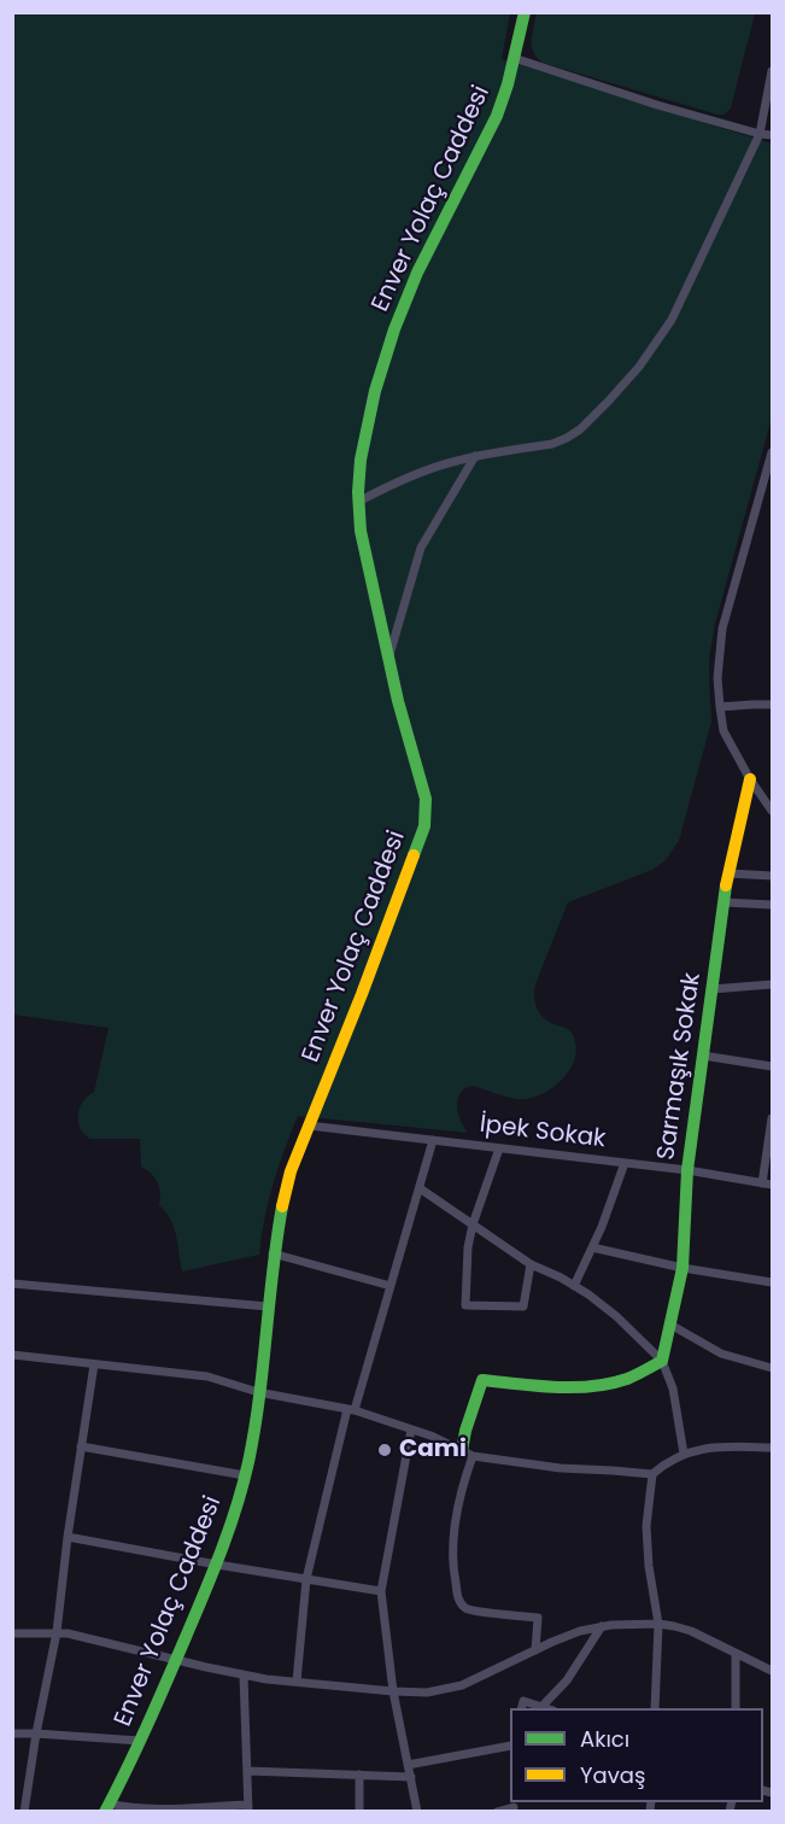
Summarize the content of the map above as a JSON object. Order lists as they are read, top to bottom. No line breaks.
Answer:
{"streets":{"street":["Enver Yolaç Caddesi","Sarmaşık Sokak","İpek Sokak"]},"crossings":[["Enver Yolaç Caddesi","İpek Sokak"],["Sarmaşık Sokak","İpek Sokak"]],"places":["Cami"],"legend":["Akıcı","Yavaş"]}
